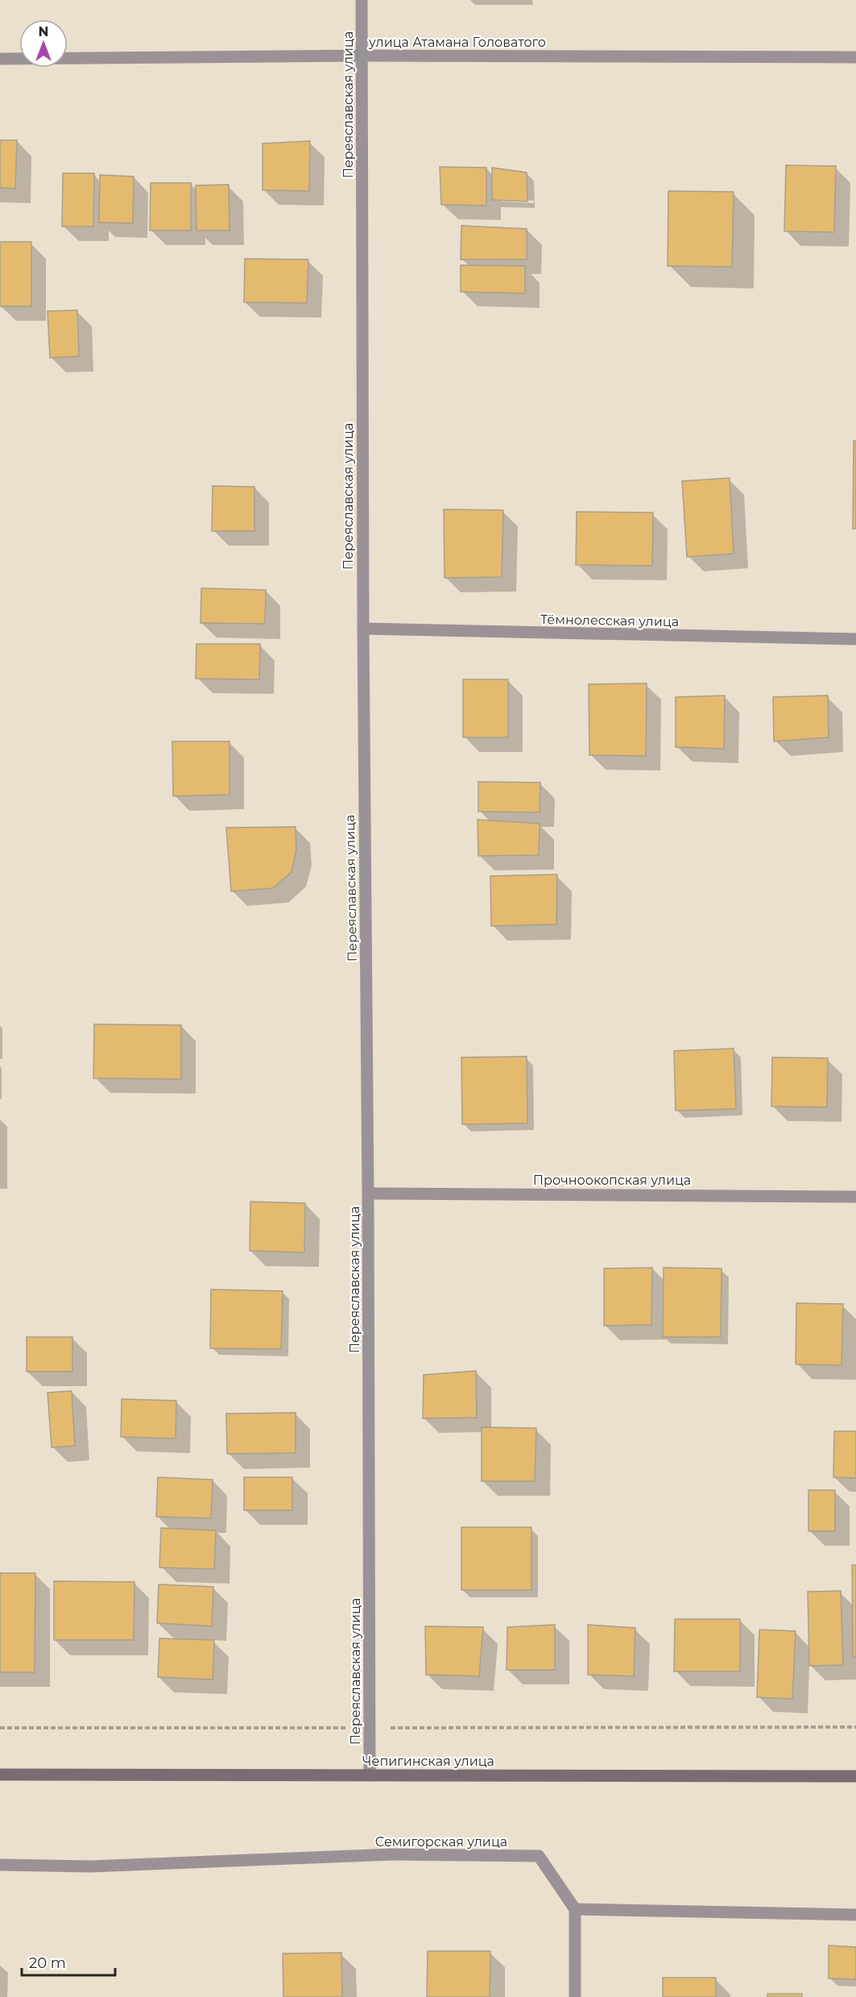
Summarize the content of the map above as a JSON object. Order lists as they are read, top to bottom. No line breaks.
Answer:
{"streets":{"street":["улица Атамана Головатого","Переяславская улица","Тёмнолесская улица","Прочноокопская улица","Чепигинская улица","Семигорская улица"]},"crossings":[["улица Атамана Головатого","Переяславская улица"],["Переяславская улица","Тёмнолесская улица"],["Переяславская улица","Прочноокопская улица"],["Переяславская улица","Чепигинская улица"]],"scale_bar":"20 m","north":"top"}
